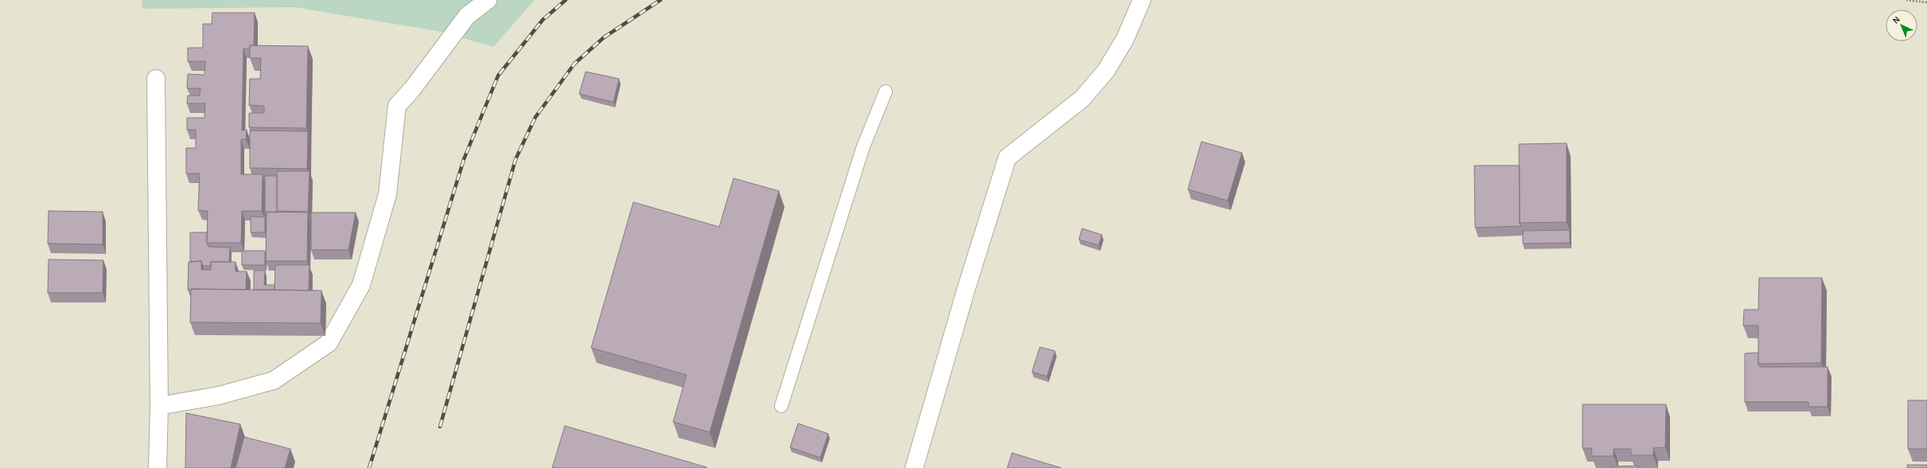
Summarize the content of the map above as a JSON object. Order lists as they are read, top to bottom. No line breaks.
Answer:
{"north":"top left"}
